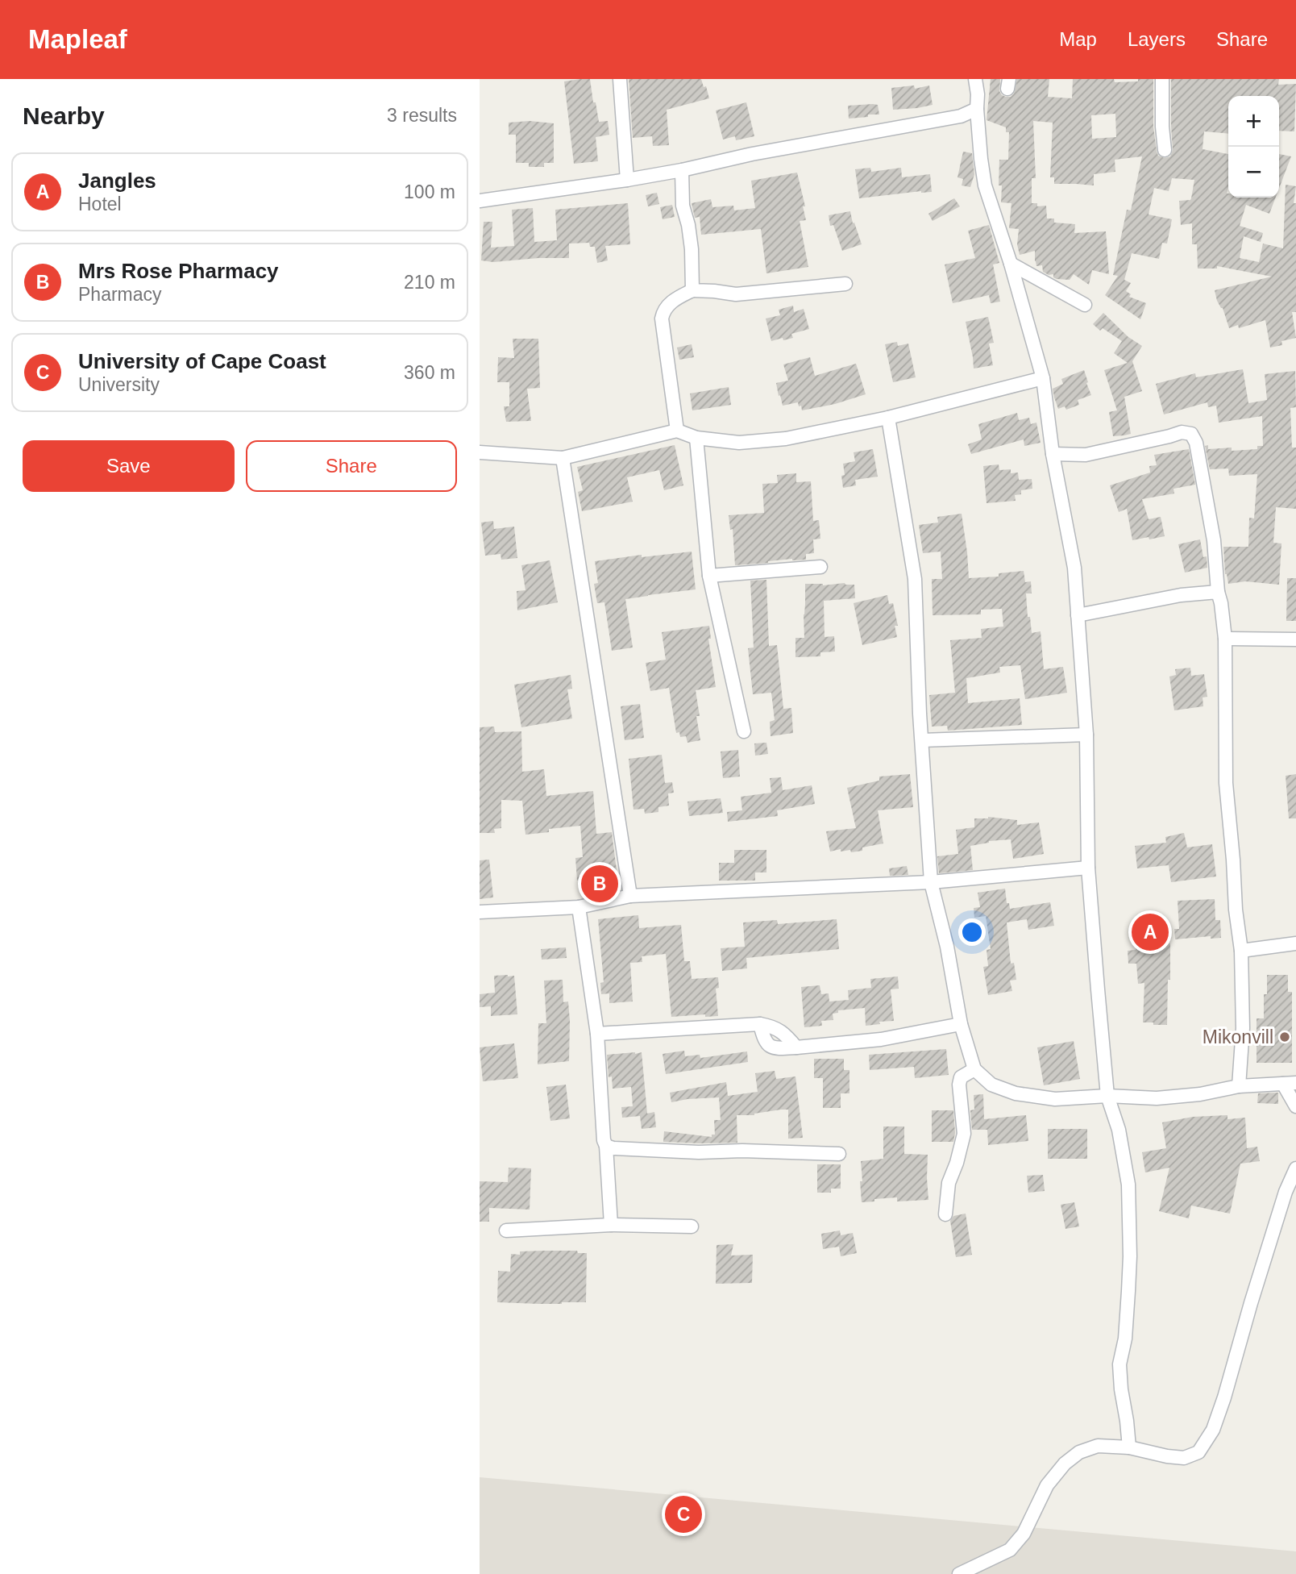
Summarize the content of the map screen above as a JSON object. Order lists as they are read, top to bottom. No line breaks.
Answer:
{"places":["Mikonvill"],"page":{"header":"Mapleaf","nav":["Map","Layers","Share"],"heading":["Nearby","3 results"],"map_buttons":["+","−"],"list":[{"mark":"A","name":"Jangles","note":"Hotel","value":"100 m"},{"mark":"B","name":"Mrs Rose Pharmacy","note":"Pharmacy","value":"210 m"},{"mark":"C","name":"University of Cape Coast","note":"University","value":"360 m"}],"buttons":["Save","Share"],"pins":["B","A","C"]}}
